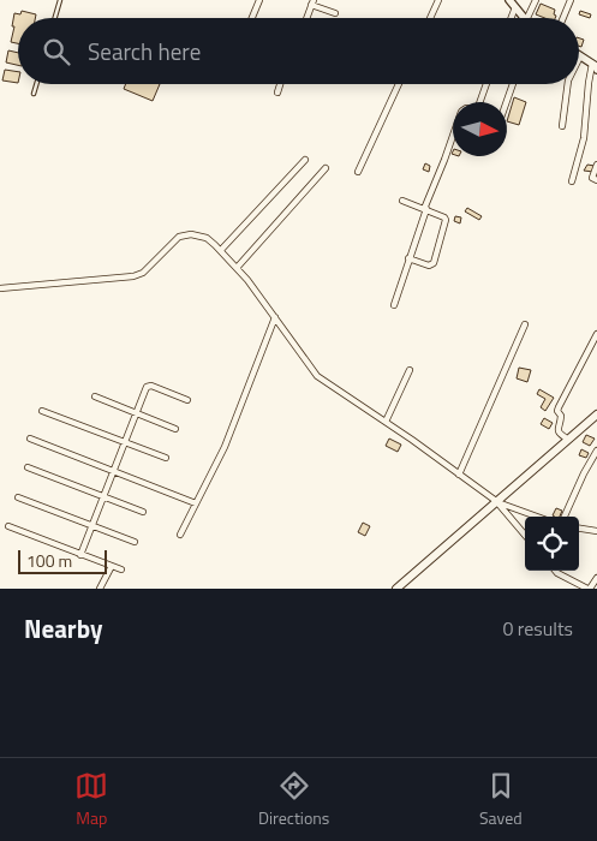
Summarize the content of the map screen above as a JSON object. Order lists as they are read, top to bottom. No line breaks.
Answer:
{"scale_bar":"100 m","north":"right","page":{"search":"Search here","scale":"100 m","heading":["Nearby","0 results"],"nav":["Map","Directions","Saved"]}}
